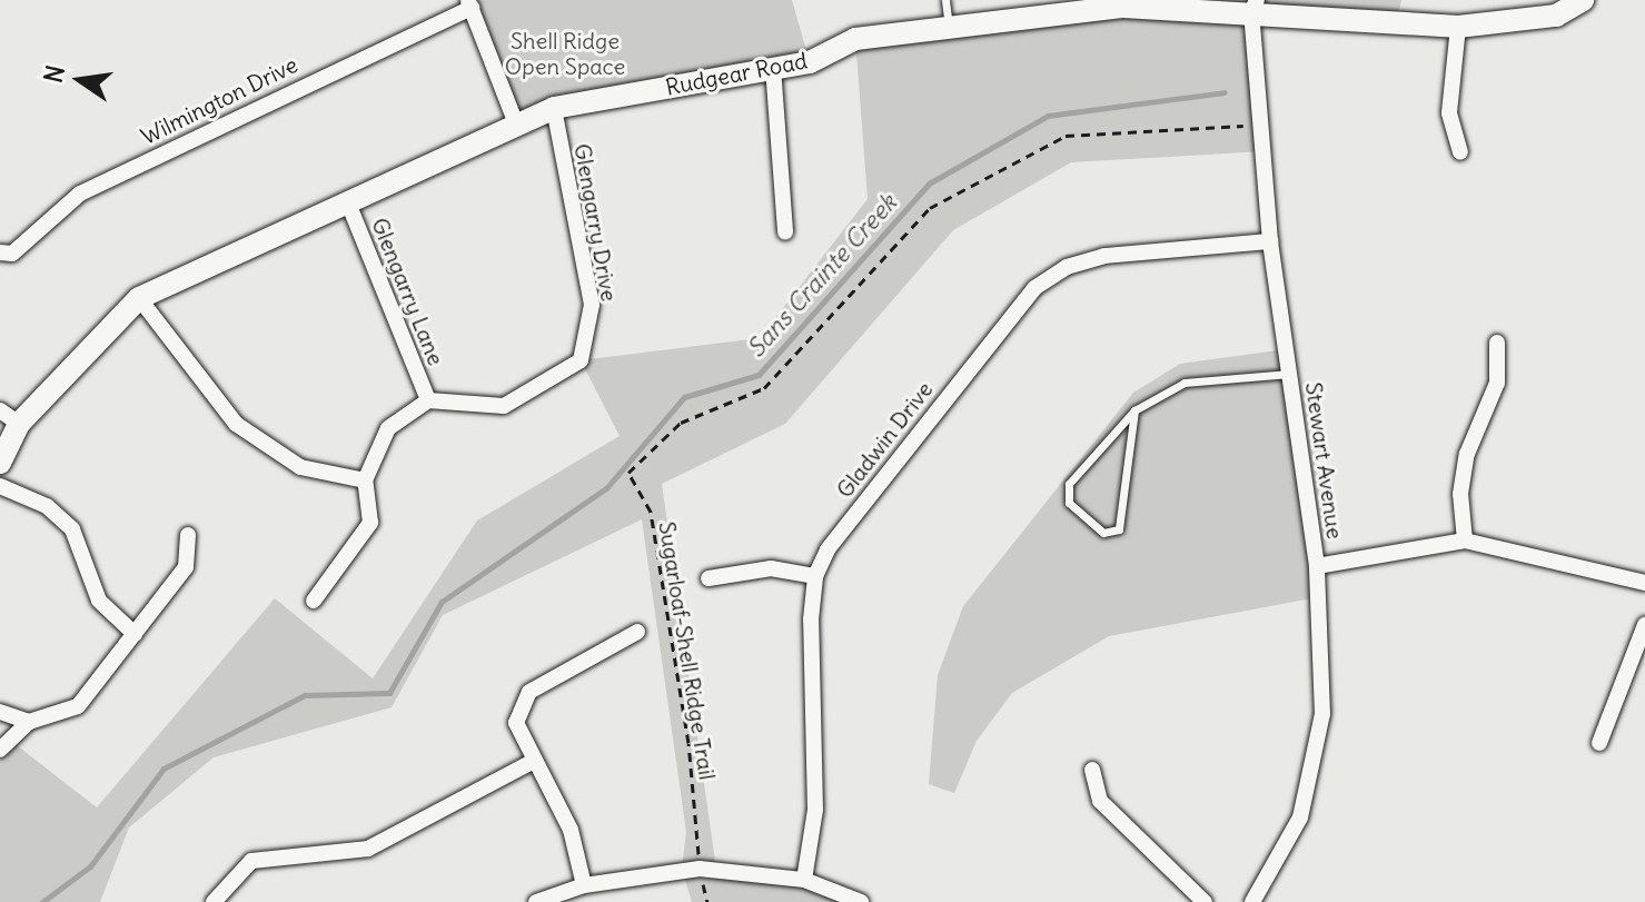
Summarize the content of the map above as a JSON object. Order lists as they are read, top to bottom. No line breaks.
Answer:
{"streets":{"street":["Rudgear Road","Wilmington Drive","Glengarry Drive","Glengarry Lane","Gladwin Drive","Stewart Avenue"],"path":["Sugarloaf-Shell Ridge Trail"]},"crossings":[["Rudgear Road","Glengarry Drive"],["Rudgear Road","Glengarry Lane"],["Rudgear Road","Stewart Avenue"],["Glengarry Drive","Glengarry Lane"],["Gladwin Drive","Stewart Avenue"],["Stewart Avenue","Sugarloaf-Shell Ridge Trail"]],"water":["Sans Crainte Creek"],"parks":["Shell Ridge Open Space"],"north":"left"}
